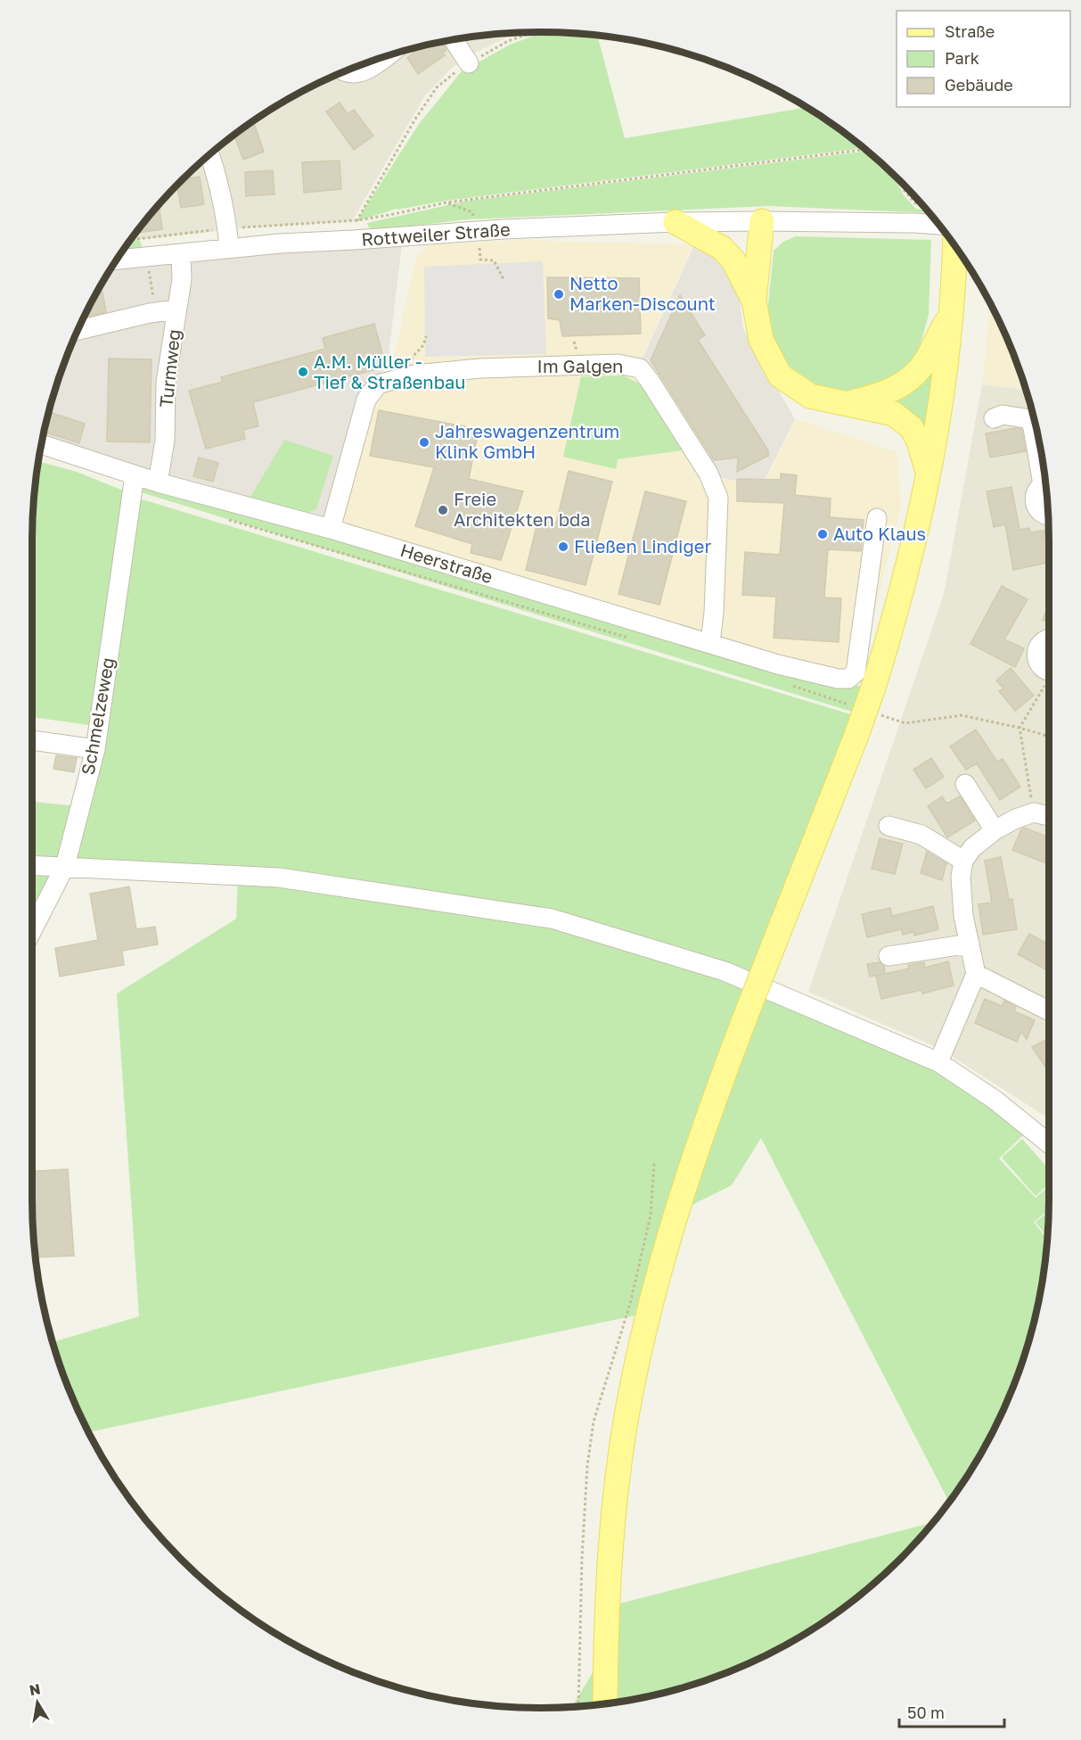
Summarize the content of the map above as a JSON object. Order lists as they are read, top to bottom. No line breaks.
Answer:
{"streets":{"street":["Rottweiler Straße","Im Galgen","Turmweg","Heerstraße","Schmelzeweg"]},"crossings":[["Rottweiler Straße","Turmweg"],["Im Galgen","Heerstraße"],["Turmweg","Heerstraße"],["Heerstraße","Schmelzeweg"]],"places":["Netto Marken-Discount","A.M. Müller - Tief & Straßenbau","Jahreswagenzentrum Klink GmbH","Freie Architekten bda","Auto Klaus","Fließen Lindiger"],"legend":["Straße","Park","Gebäude"],"scale_bar":"50 m","north":"top"}
